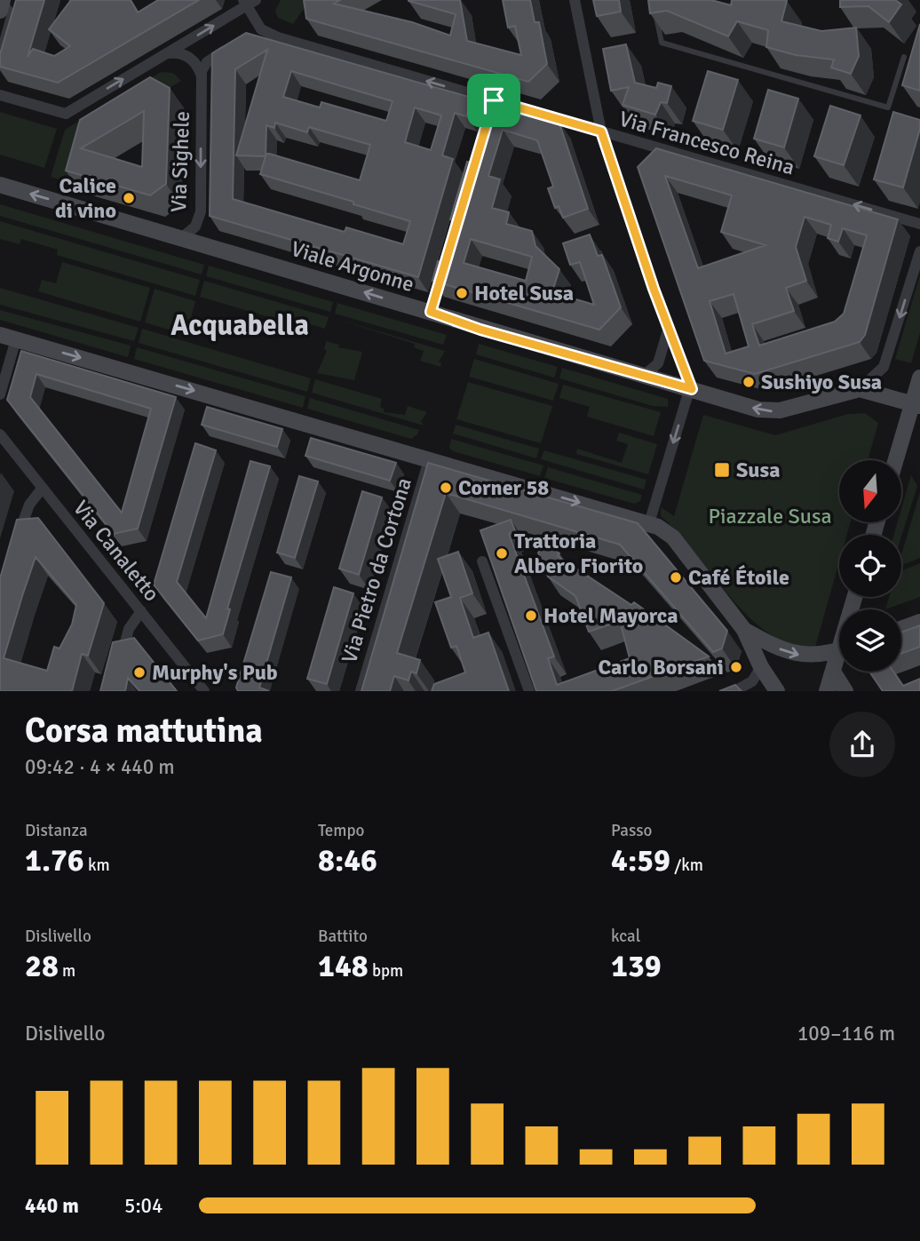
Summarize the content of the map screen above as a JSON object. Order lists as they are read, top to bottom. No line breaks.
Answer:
{"streets":{"street":["Via Francesco Reina","Via Sighele","Viale Argonne","Via Canaletto","Via Pietro da Cortona"]},"crossings":[["Via Sighele","Viale Argonne"]],"one_way":["Via Francesco Reina","Via Sighele","Viale Argonne"],"districts":["Acquabella"],"parks":["Piazzale Susa"],"places":{"other":["Calice di vino","Hotel Susa","Sushiyo Susa","Corner 58","Trattoria Albero Fiorito","Café Étoile","Hotel Mayorca","Carlo Borsani","Murphy's Pub"],"transit":["Susa"]},"north":"bottom","page":{"heading":["Corsa mattutina","09:42 · 4 × 440 m"],"stats":[["Distanza","1.76 km"],["Tempo","8:46"],["Passo","4:59 /km"],["Dislivello","28 m"],["Battito","148 bpm"],["kcal","139"]],"chart":["Dislivello","109–116 m"],"list":[{"name":"440 m","note":"5:04"}]}}
